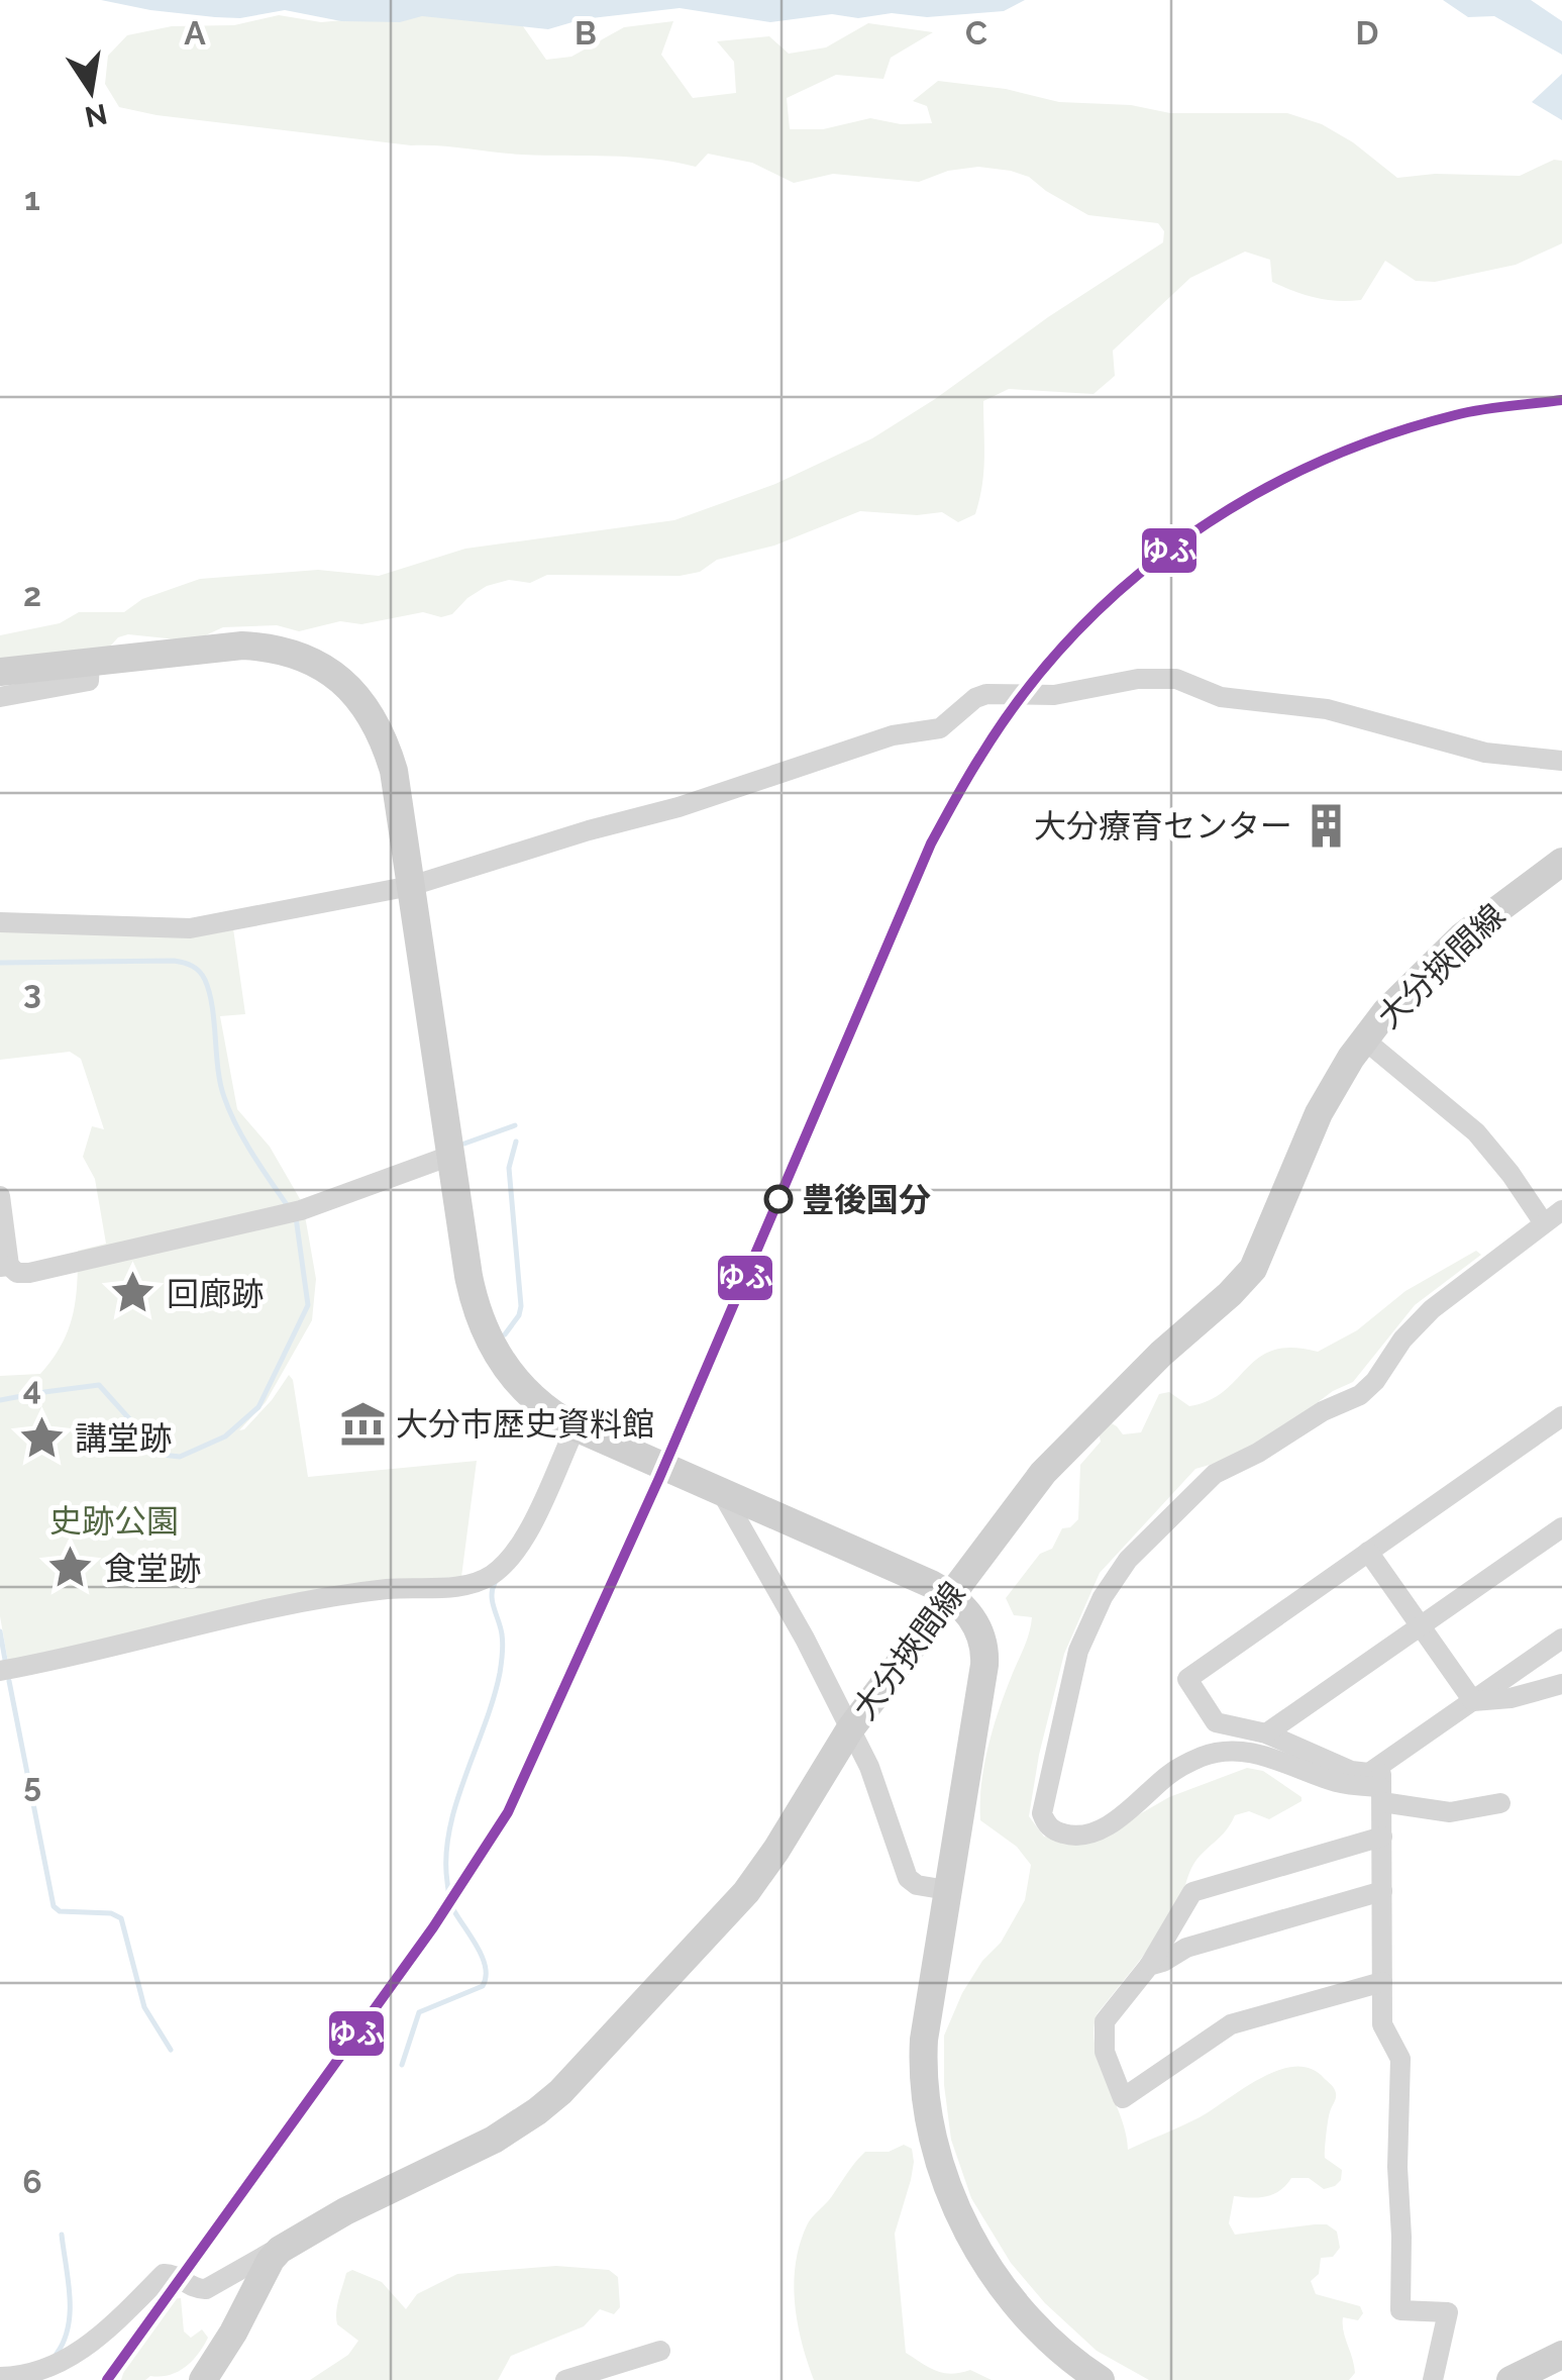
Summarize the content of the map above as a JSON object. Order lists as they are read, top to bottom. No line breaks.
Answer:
{"streets":{"street":["大分挾間線"]},"parks":["史跡公園"],"places":{"building":["大分療育センター"],"other":["豊後国分"],"place":["回廊跡","講堂跡","食堂跡"],"museum":["大分市歴史資料館"]},"lines":["transit line ゆふ"],"north":"bottom","grid":{"columns":["A","B","C","D"],"rows":["1","2","3","4","5","6"]}}
